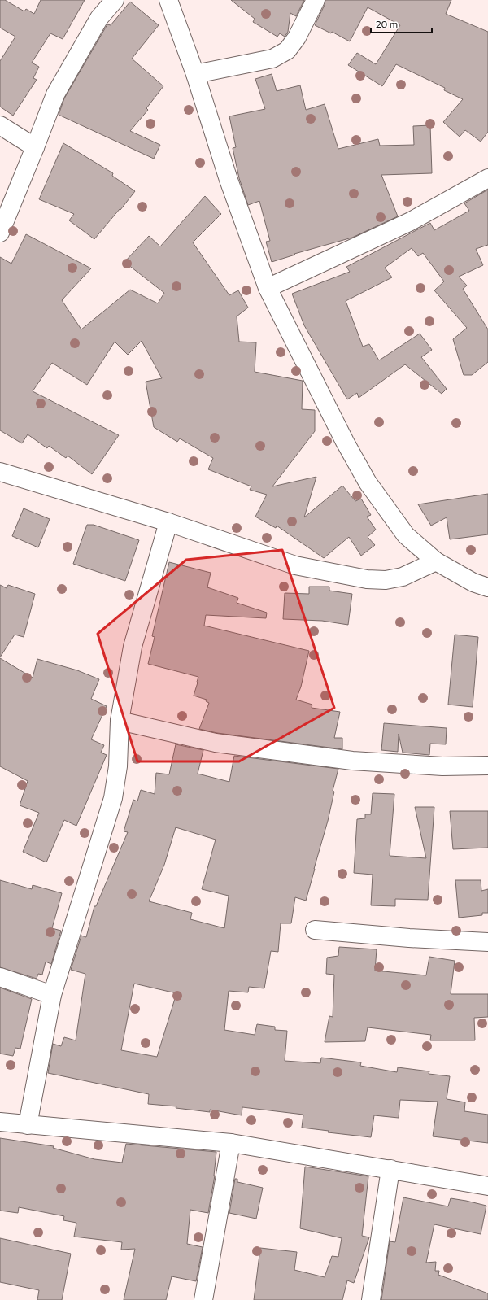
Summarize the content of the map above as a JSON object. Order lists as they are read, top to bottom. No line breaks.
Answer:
{"scale_bar":"20 m"}
